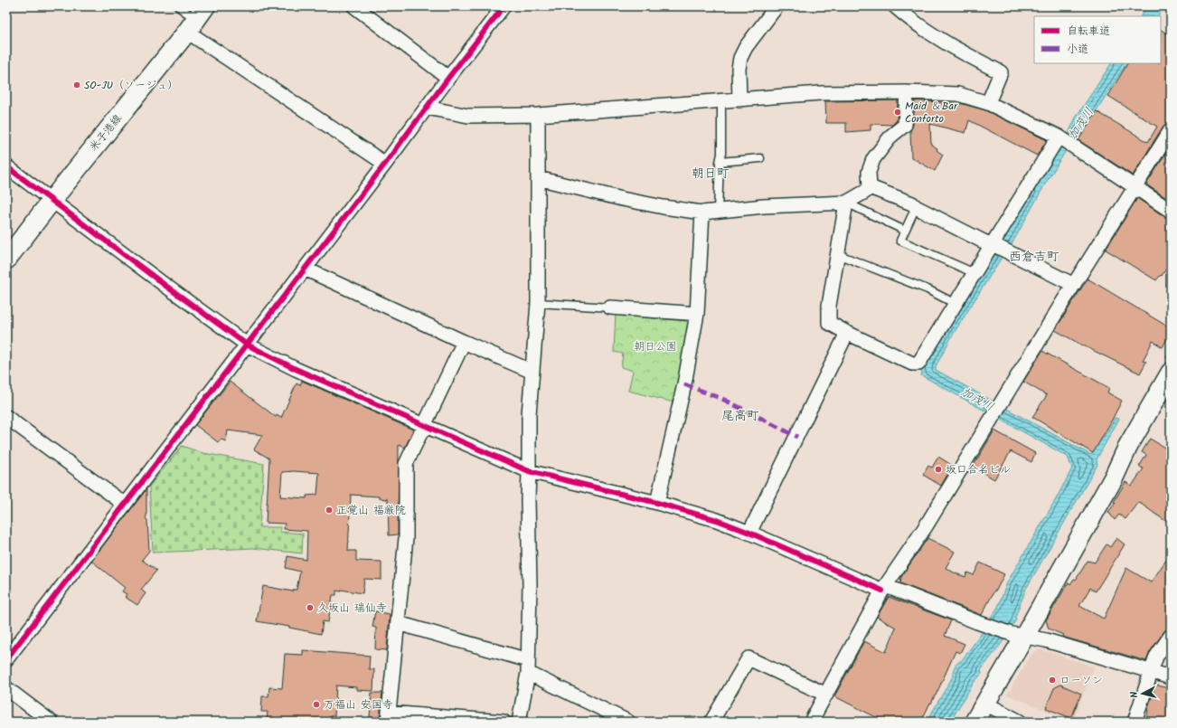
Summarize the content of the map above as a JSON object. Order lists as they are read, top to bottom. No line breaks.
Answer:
{"streets":{"street":["米子港線"]},"districts":["朝日町","西倉吉町","尾高町"],"water":["加茂川"],"parks":["朝日公園"],"places":["SO-JU（ソージュ）","Maid ＆Bar Conforto","坂口合名ビル","正覚山 福厳院","久坂山 瑞仙寺","ローソン","万福山 安国寺"],"legend":["自転車道","小道"],"north":"left"}
